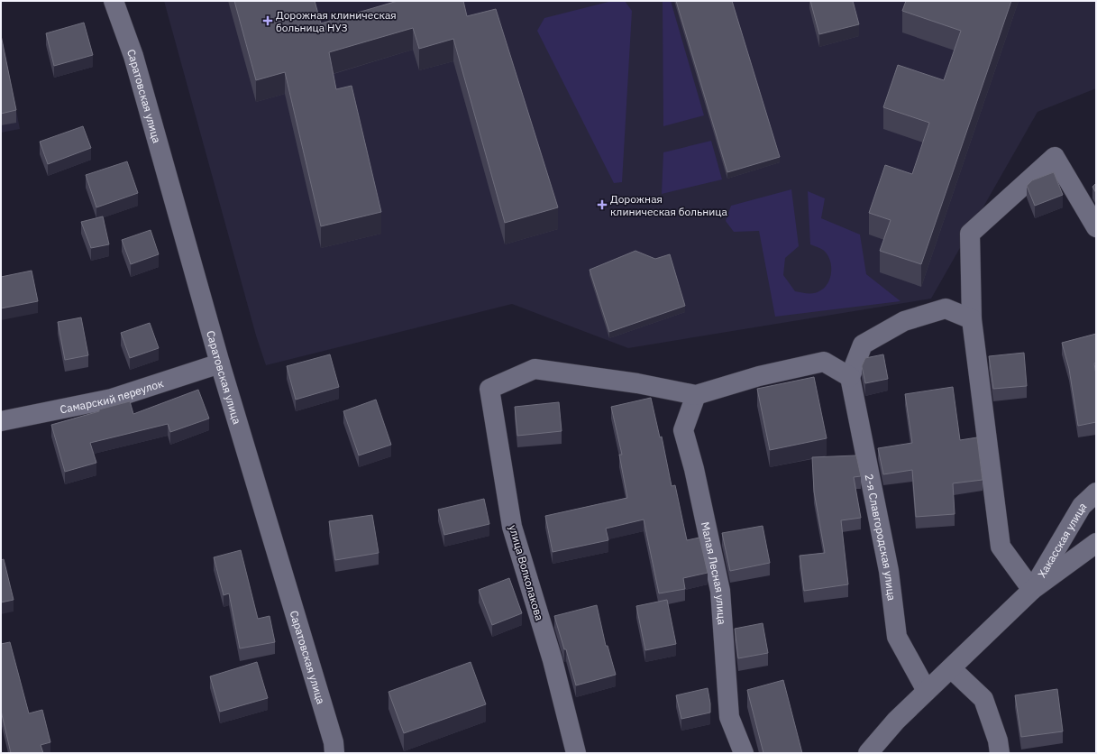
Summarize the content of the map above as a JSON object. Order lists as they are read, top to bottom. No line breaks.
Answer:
{"streets":{"street":["Саратовская улица","Самарский переулок","2-я Славгородская улица","Хакасская улица","улица Волколакова","Малая Лесная улица"]},"crossings":[["Саратовская улица","Самарский переулок"],["улица Волколакова","Малая Лесная улица"]],"places":{"health":["Дорожная клиническая больница НУЗ","Дорожная клиническая больница"]}}
